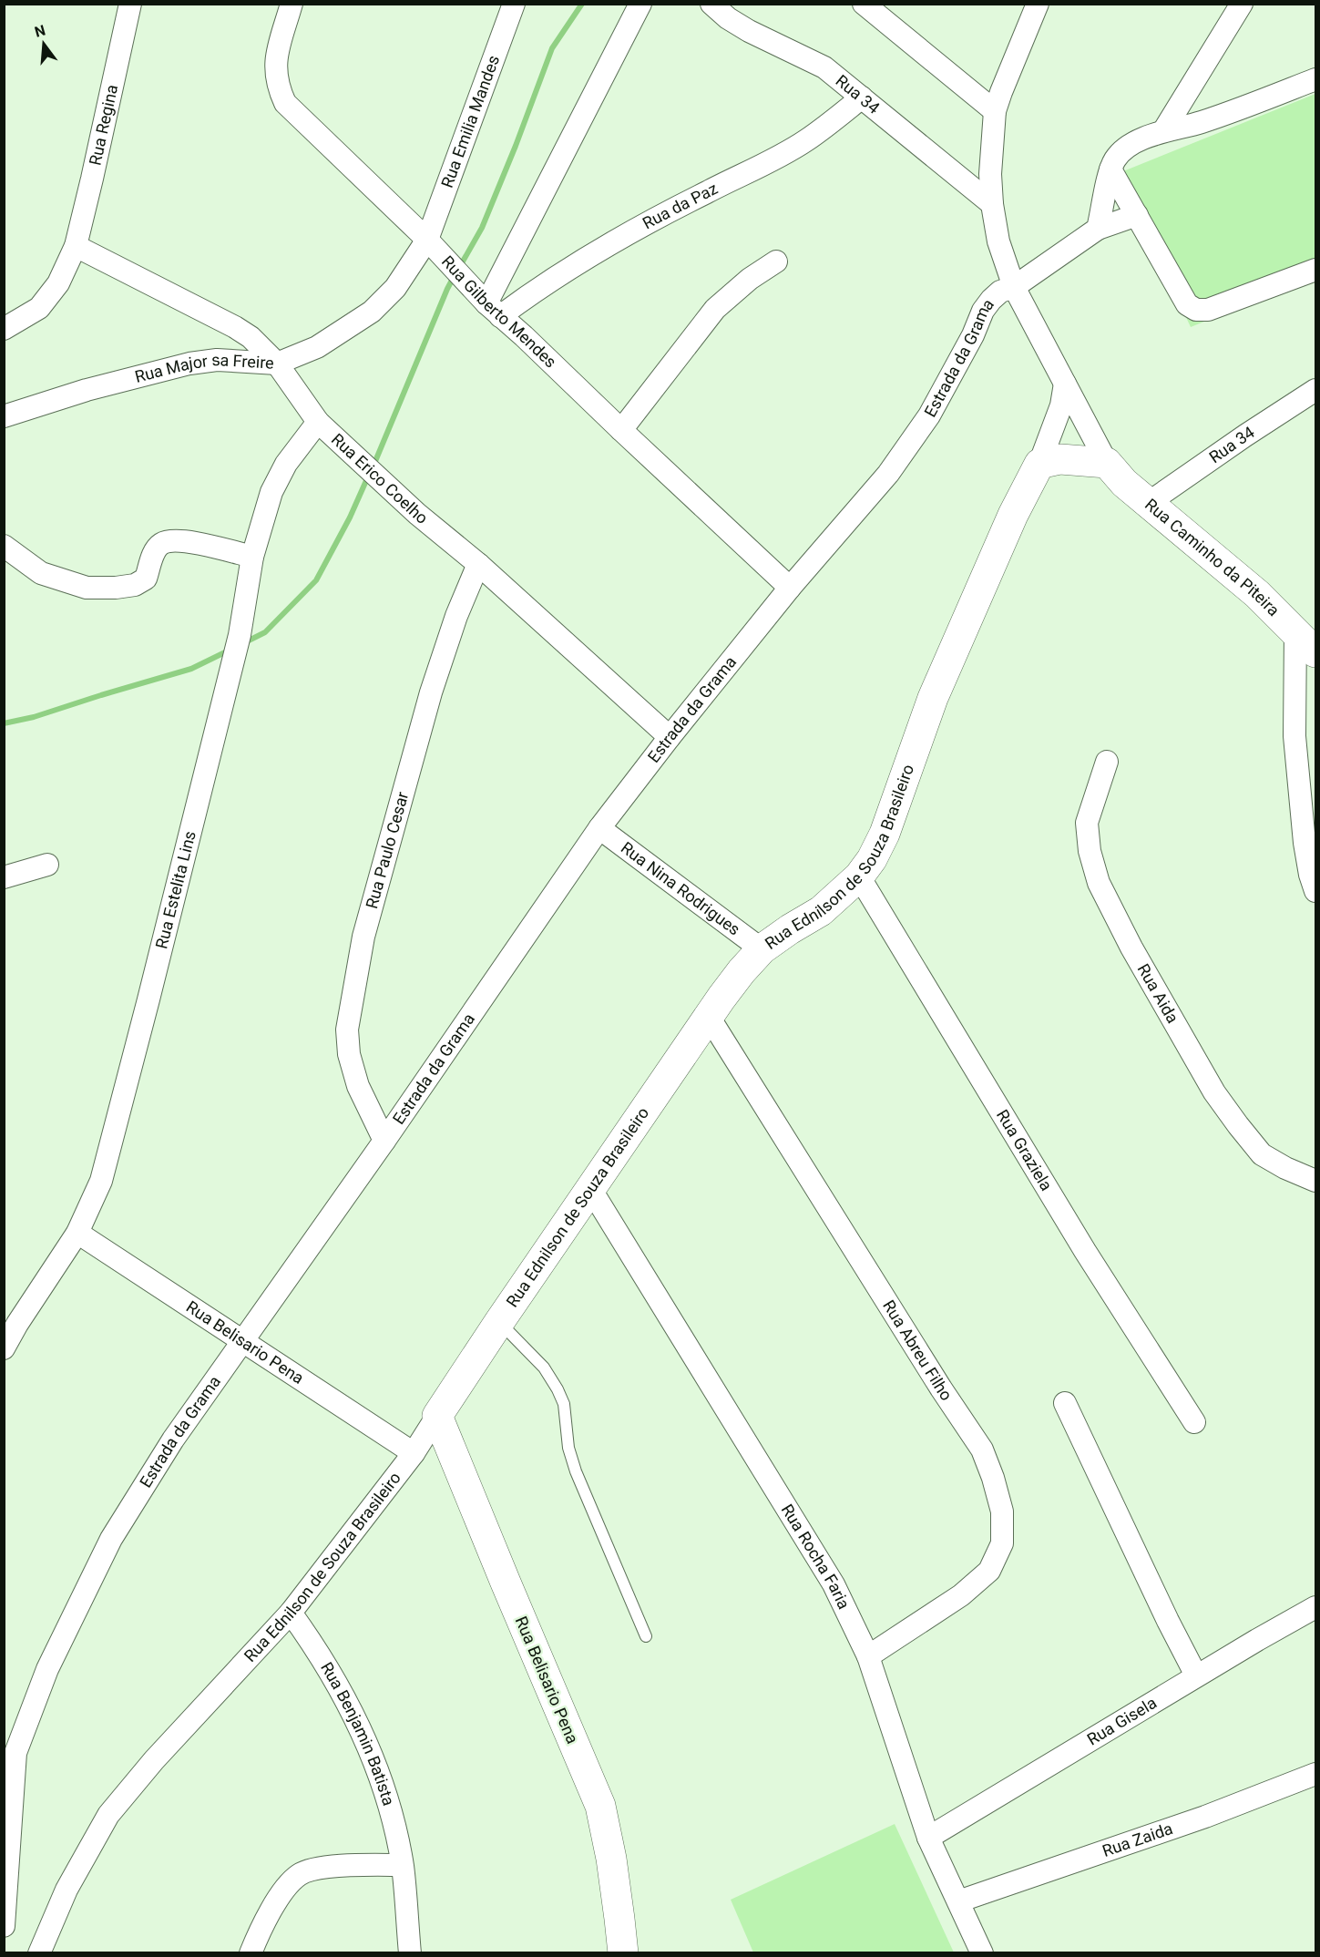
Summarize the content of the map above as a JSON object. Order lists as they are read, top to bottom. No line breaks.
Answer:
{"streets":{"street":["Rua 34","Rua Emilia Mandes","Rua Regina","Rua da Paz","Rua Gilberto Mendes","Estrada da Grama","Rua Major sa Freire","Rua Erico Coelho","Rua Caminho da Piteira","Rua Paulo Cesar","Rua Ednilson de Souza Brasileiro","Rua Nina Rodrigues","Rua Estelita Lins","Rua Aida","Rua Graziela","Rua Belisario Pena","Rua Abreu Filho","Rua Rocha Faria","Rua Gisela","Rua Benjamin Batista","Rua Zaida"]},"crossings":[["Rua 34","Rua da Paz"],["Rua 34","Rua Caminho da Piteira"],["Rua Emilia Mandes","Rua Gilberto Mendes"],["Rua Emilia Mandes","Rua Major sa Freire"],["Rua Regina","Rua Erico Coelho"],["Rua da Paz","Rua Gilberto Mendes"],["Rua Gilberto Mendes","Estrada da Grama"],["Rua Gilberto Mendes","Rua Major sa Freire"],["Estrada da Grama","Rua Erico Coelho"],["Estrada da Grama","Rua Caminho da Piteira"],["Estrada da Grama","Rua Paulo Cesar"],["Estrada da Grama","Rua Nina Rodrigues"],["Estrada da Grama","Rua Belisario Pena"],["Rua Major sa Freire","Rua Erico Coelho"],["Rua Erico Coelho","Rua Paulo Cesar"],["Rua Erico Coelho","Rua Estelita Lins"],["Rua Ednilson de Souza Brasileiro","Rua Nina Rodrigues"],["Rua Ednilson de Souza Brasileiro","Rua Graziela"],["Rua Ednilson de Souza Brasileiro","Rua Belisario Pena"],["Rua Ednilson de Souza Brasileiro","Rua Abreu Filho"],["Rua Ednilson de Souza Brasileiro","Rua Rocha Faria"],["Rua Ednilson de Souza Brasileiro","Rua Benjamin Batista"],["Rua Estelita Lins","Rua Belisario Pena"],["Rua Abreu Filho","Rua Rocha Faria"],["Rua Rocha Faria","Rua Gisela"],["Rua Rocha Faria","Rua Zaida"]],"north":"top"}
